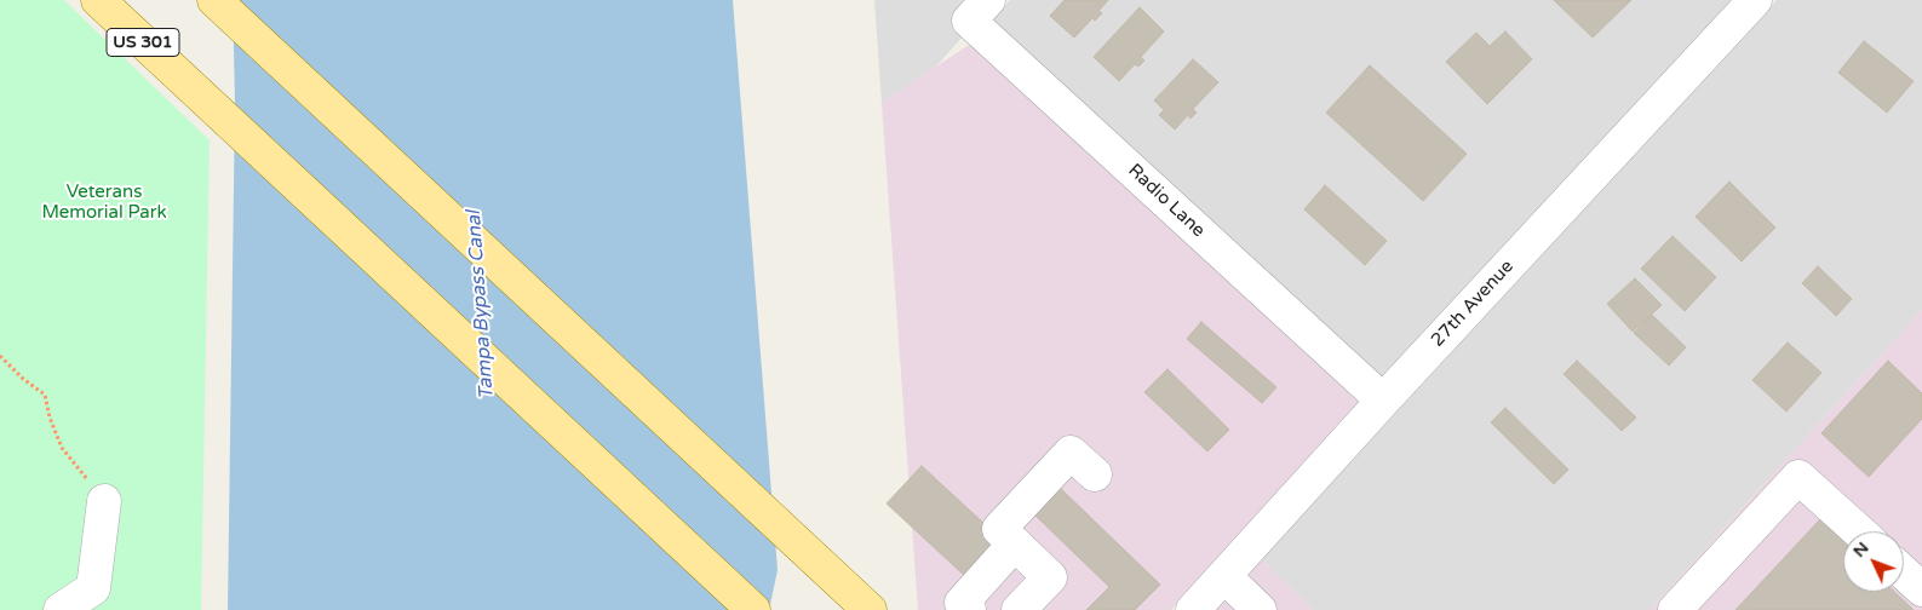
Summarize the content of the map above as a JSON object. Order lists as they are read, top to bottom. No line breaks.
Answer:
{"streets":{"main road":["US 301"],"street":["Radio Lane","27th Avenue"]},"crossings":[["Radio Lane","27th Avenue"]],"water":["Tampa Bypass Canal"],"parks":["Veterans Memorial Park"],"north":"top left"}
